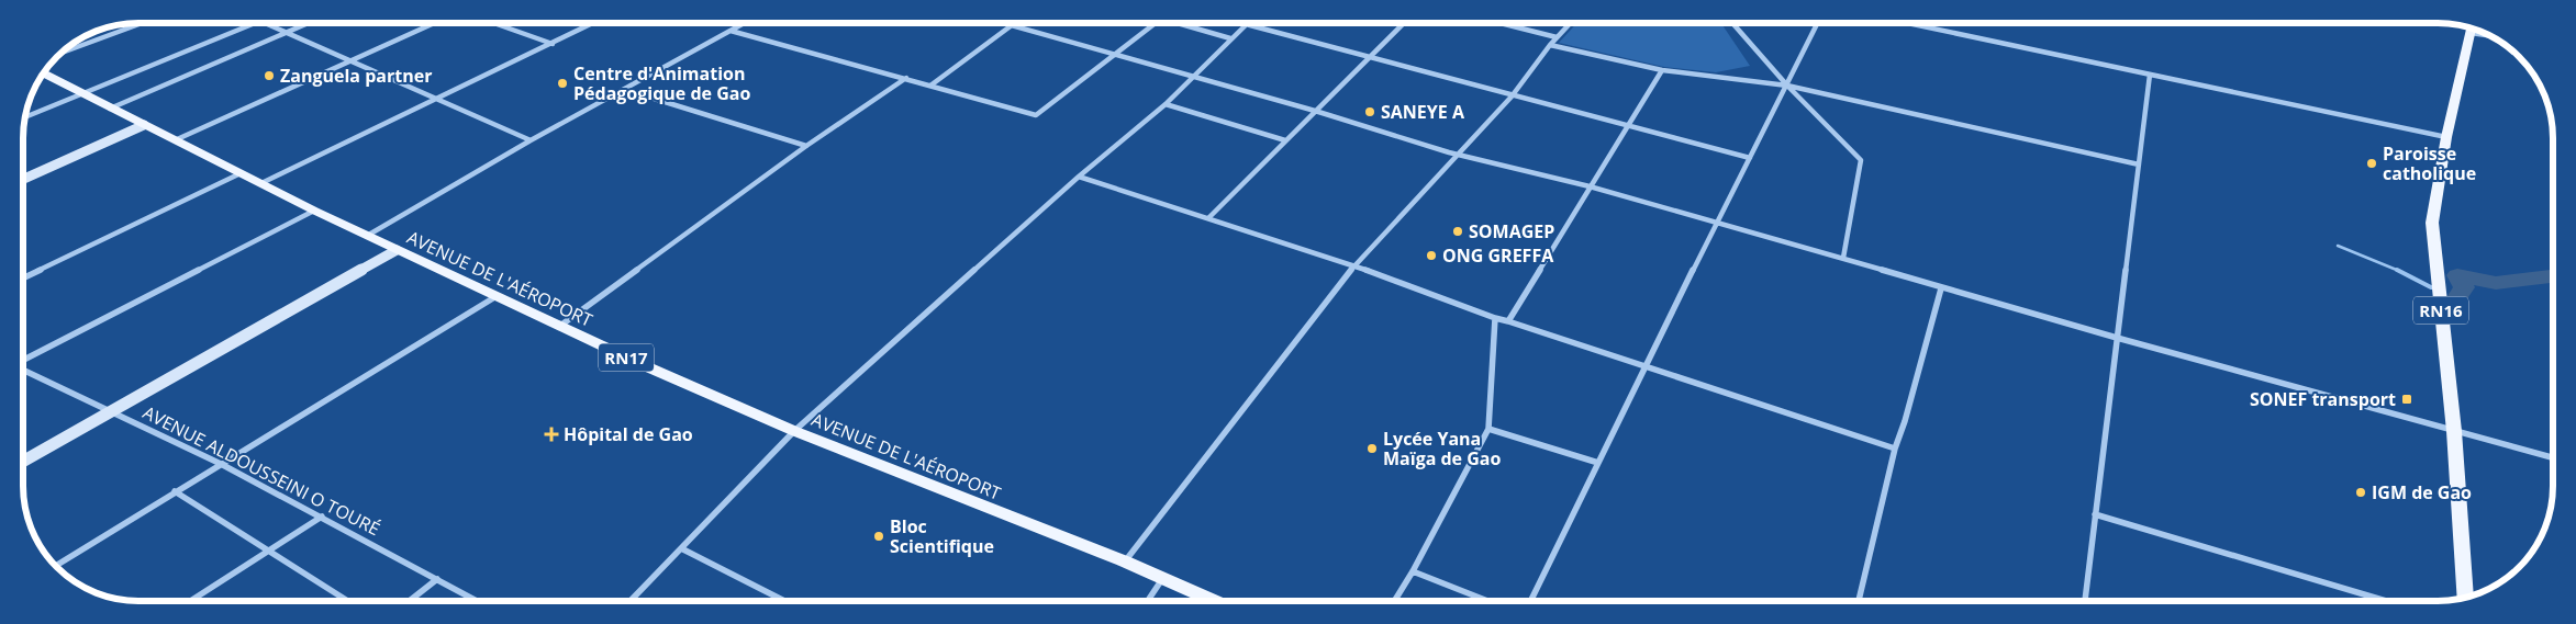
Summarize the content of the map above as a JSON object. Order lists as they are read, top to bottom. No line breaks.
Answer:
{"streets":{"main road":["AVENUE DE L'AÉROPORT","RN16","RN17"],"street":["AVENUE ALDOUSSEINI O TOURÉ"]},"places":{"other":["Zanguela partner","Centre d'Animation Pédagogique de Gao","SANEYE A","Paroisse catholique","SOMAGEP","ONG GREFFA","Lycée Yana Maïga de Gao","IGM de Gao","Bloc Scientifique"],"transit":["SONEF transport"],"health":["Hôpital de Gao"]}}
